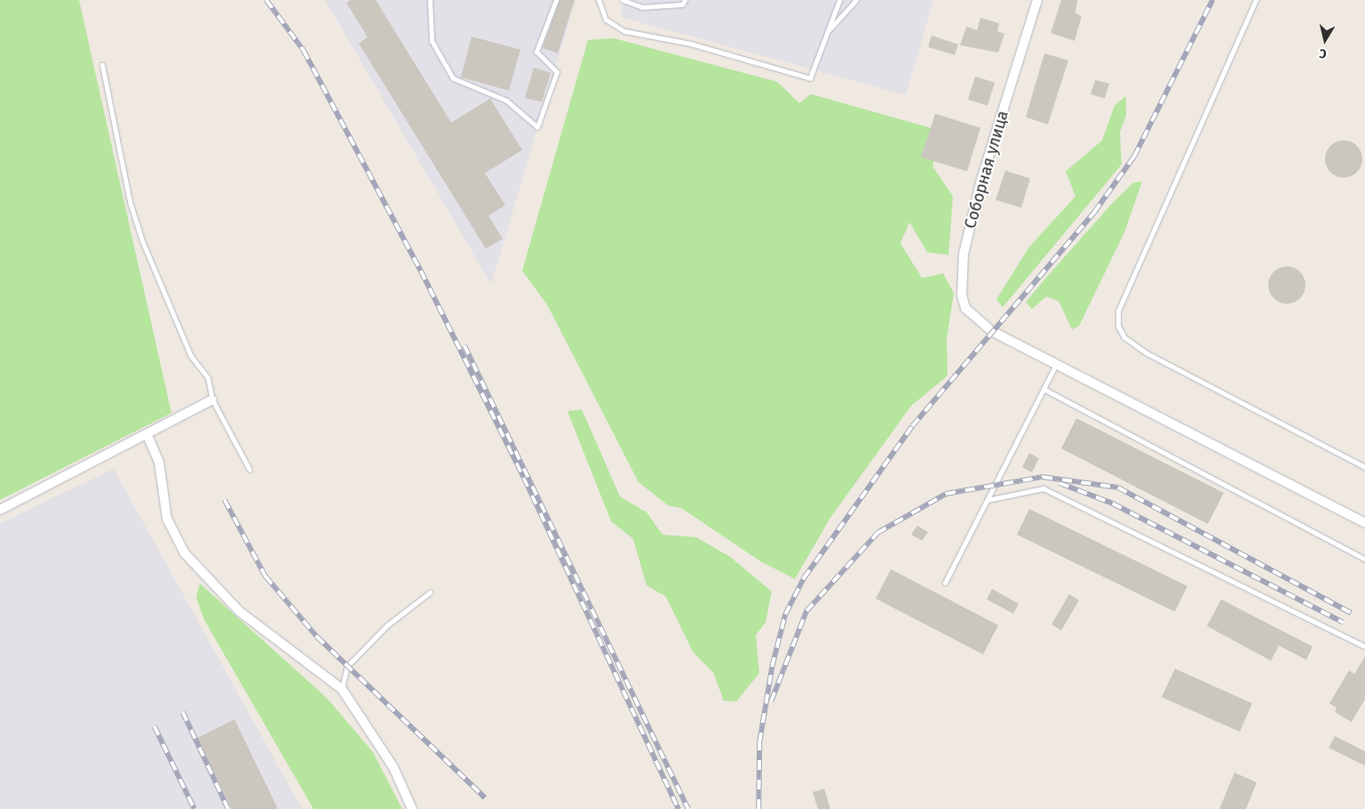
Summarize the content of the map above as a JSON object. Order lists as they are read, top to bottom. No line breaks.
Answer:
{"streets":{"street":["Соборная улица"]},"north":"bottom"}
